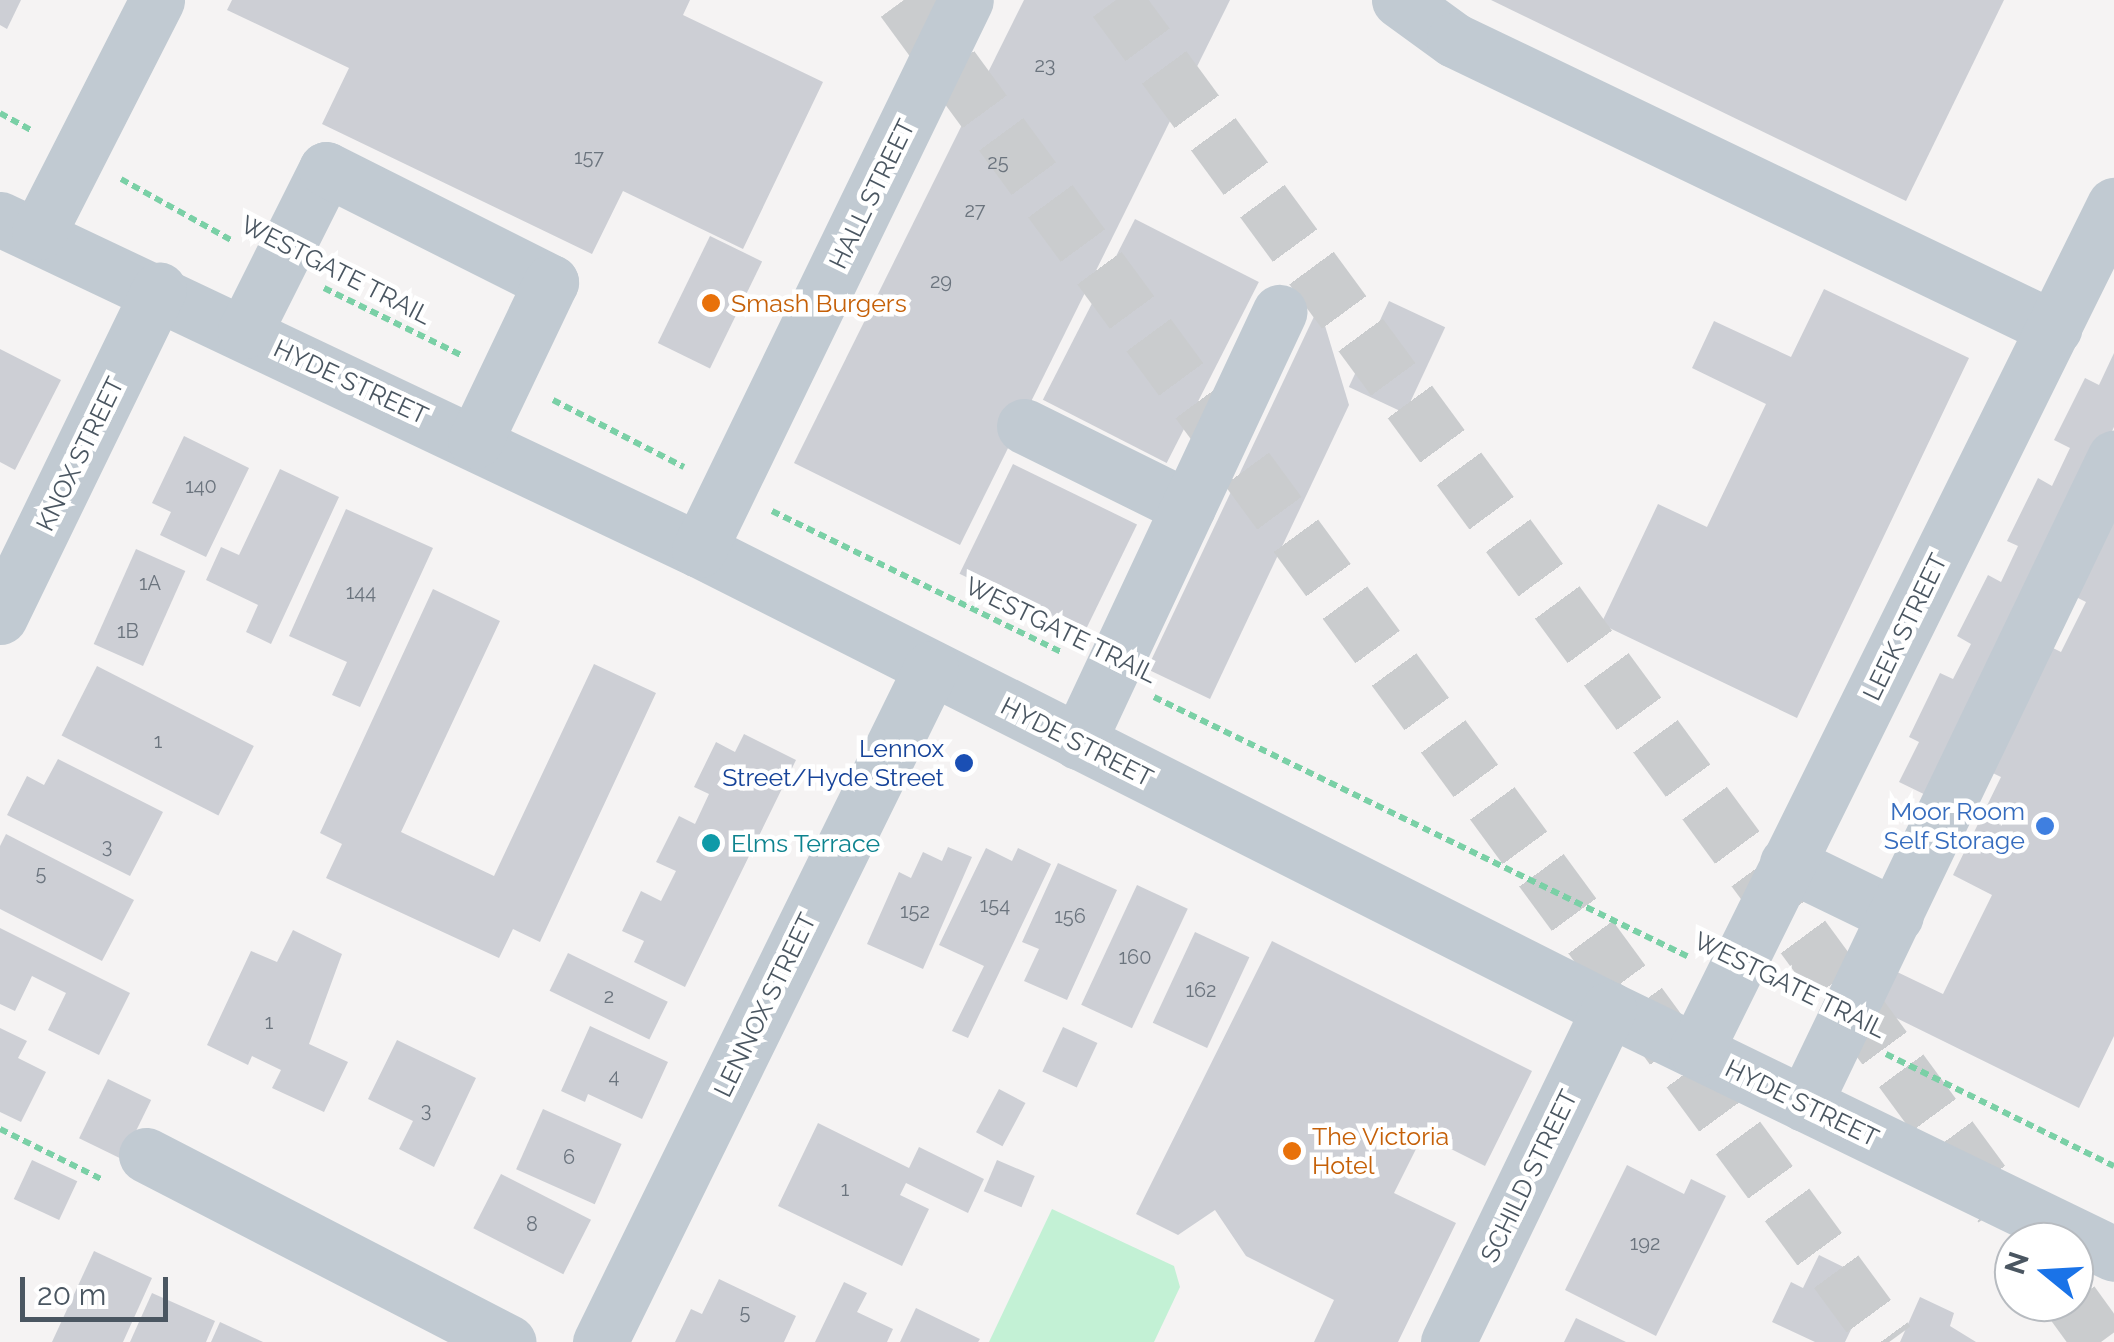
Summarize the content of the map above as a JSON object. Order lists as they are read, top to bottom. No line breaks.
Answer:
{"streets":{"street":["HALL STREET","HYDE STREET","KNOX STREET","LEEK STREET","LENNOX STREET","SCHILD STREET"],"path":["WESTGATE TRAIL"]},"crossings":[["HALL STREET","WESTGATE TRAIL"],["HALL STREET","HYDE STREET"],["WESTGATE TRAIL","LEEK STREET"],["HYDE STREET","KNOX STREET"],["HYDE STREET","LEEK STREET"],["HYDE STREET","LENNOX STREET"],["HYDE STREET","SCHILD STREET"]],"places":["Smash Burgers","Lennox Street/Hyde Street","Moor Room Self Storage","Elms Terrace","The Victoria Hotel"],"house_numbers":["23","157","25","27","29","140","1A","144","1B","1","3","5","154","152","156","160","162","2","1","4","3","6","1","8","192","5"],"scale_bar":"20 m","north":"left"}
